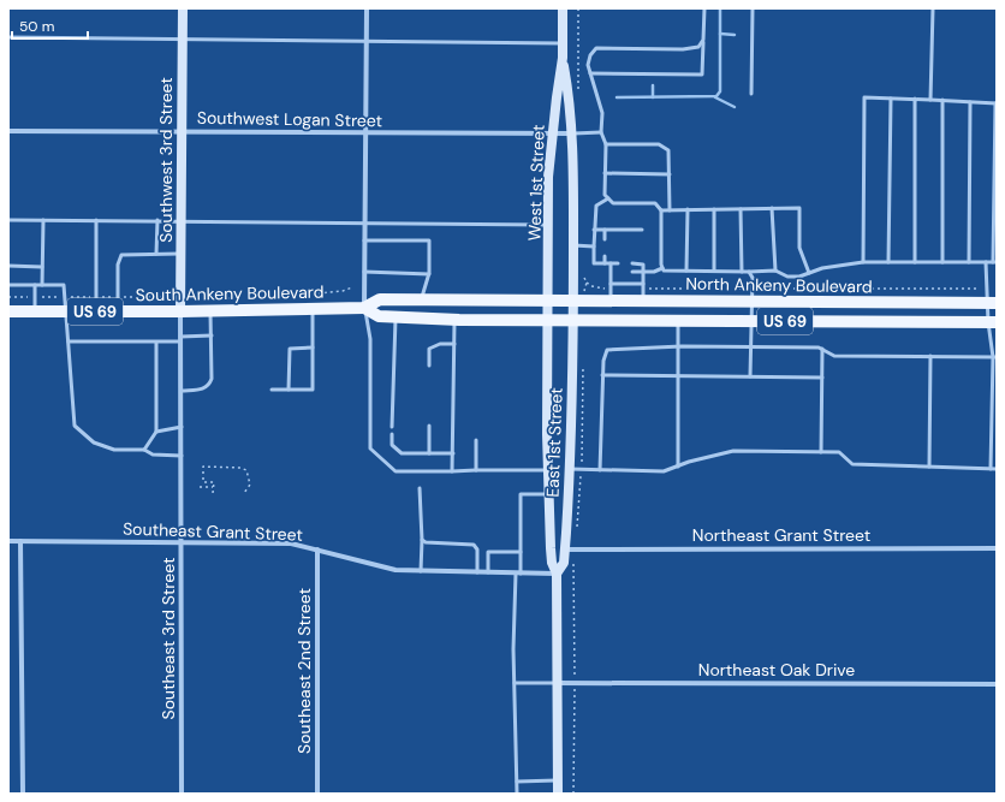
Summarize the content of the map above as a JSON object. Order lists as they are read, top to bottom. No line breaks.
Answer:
{"streets":{"main road":["Southwest 3rd Street","West 1st Street","North Ankeny Boulevard","South Ankeny Boulevard","US 69","East 1st Street"],"street":["Southwest Logan Street","Southeast Grant Street","Northeast Grant Street","Southeast 3rd Street","Northeast Oak Drive","Southeast 2nd Street"]},"crossings":[["Southwest Logan Street","Southwest 3rd Street"],["Southwest Logan Street","West 1st Street"],["Southwest 3rd Street","South Ankeny Boulevard"],["Southwest 3rd Street","Southeast 3rd Street"],["West 1st Street","North Ankeny Boulevard"],["West 1st Street","South Ankeny Boulevard"],["West 1st Street","East 1st Street"],["North Ankeny Boulevard","South Ankeny Boulevard"],["North Ankeny Boulevard","East 1st Street"],["South Ankeny Boulevard","East 1st Street"],["South Ankeny Boulevard","Southeast 3rd Street"],["East 1st Street","Southeast Grant Street"],["East 1st Street","Northeast Grant Street"],["East 1st Street","Northeast Oak Drive"],["Southeast Grant Street","Southeast 3rd Street"],["Southeast Grant Street","Southeast 2nd Street"]],"scale_bar":"50 m"}
